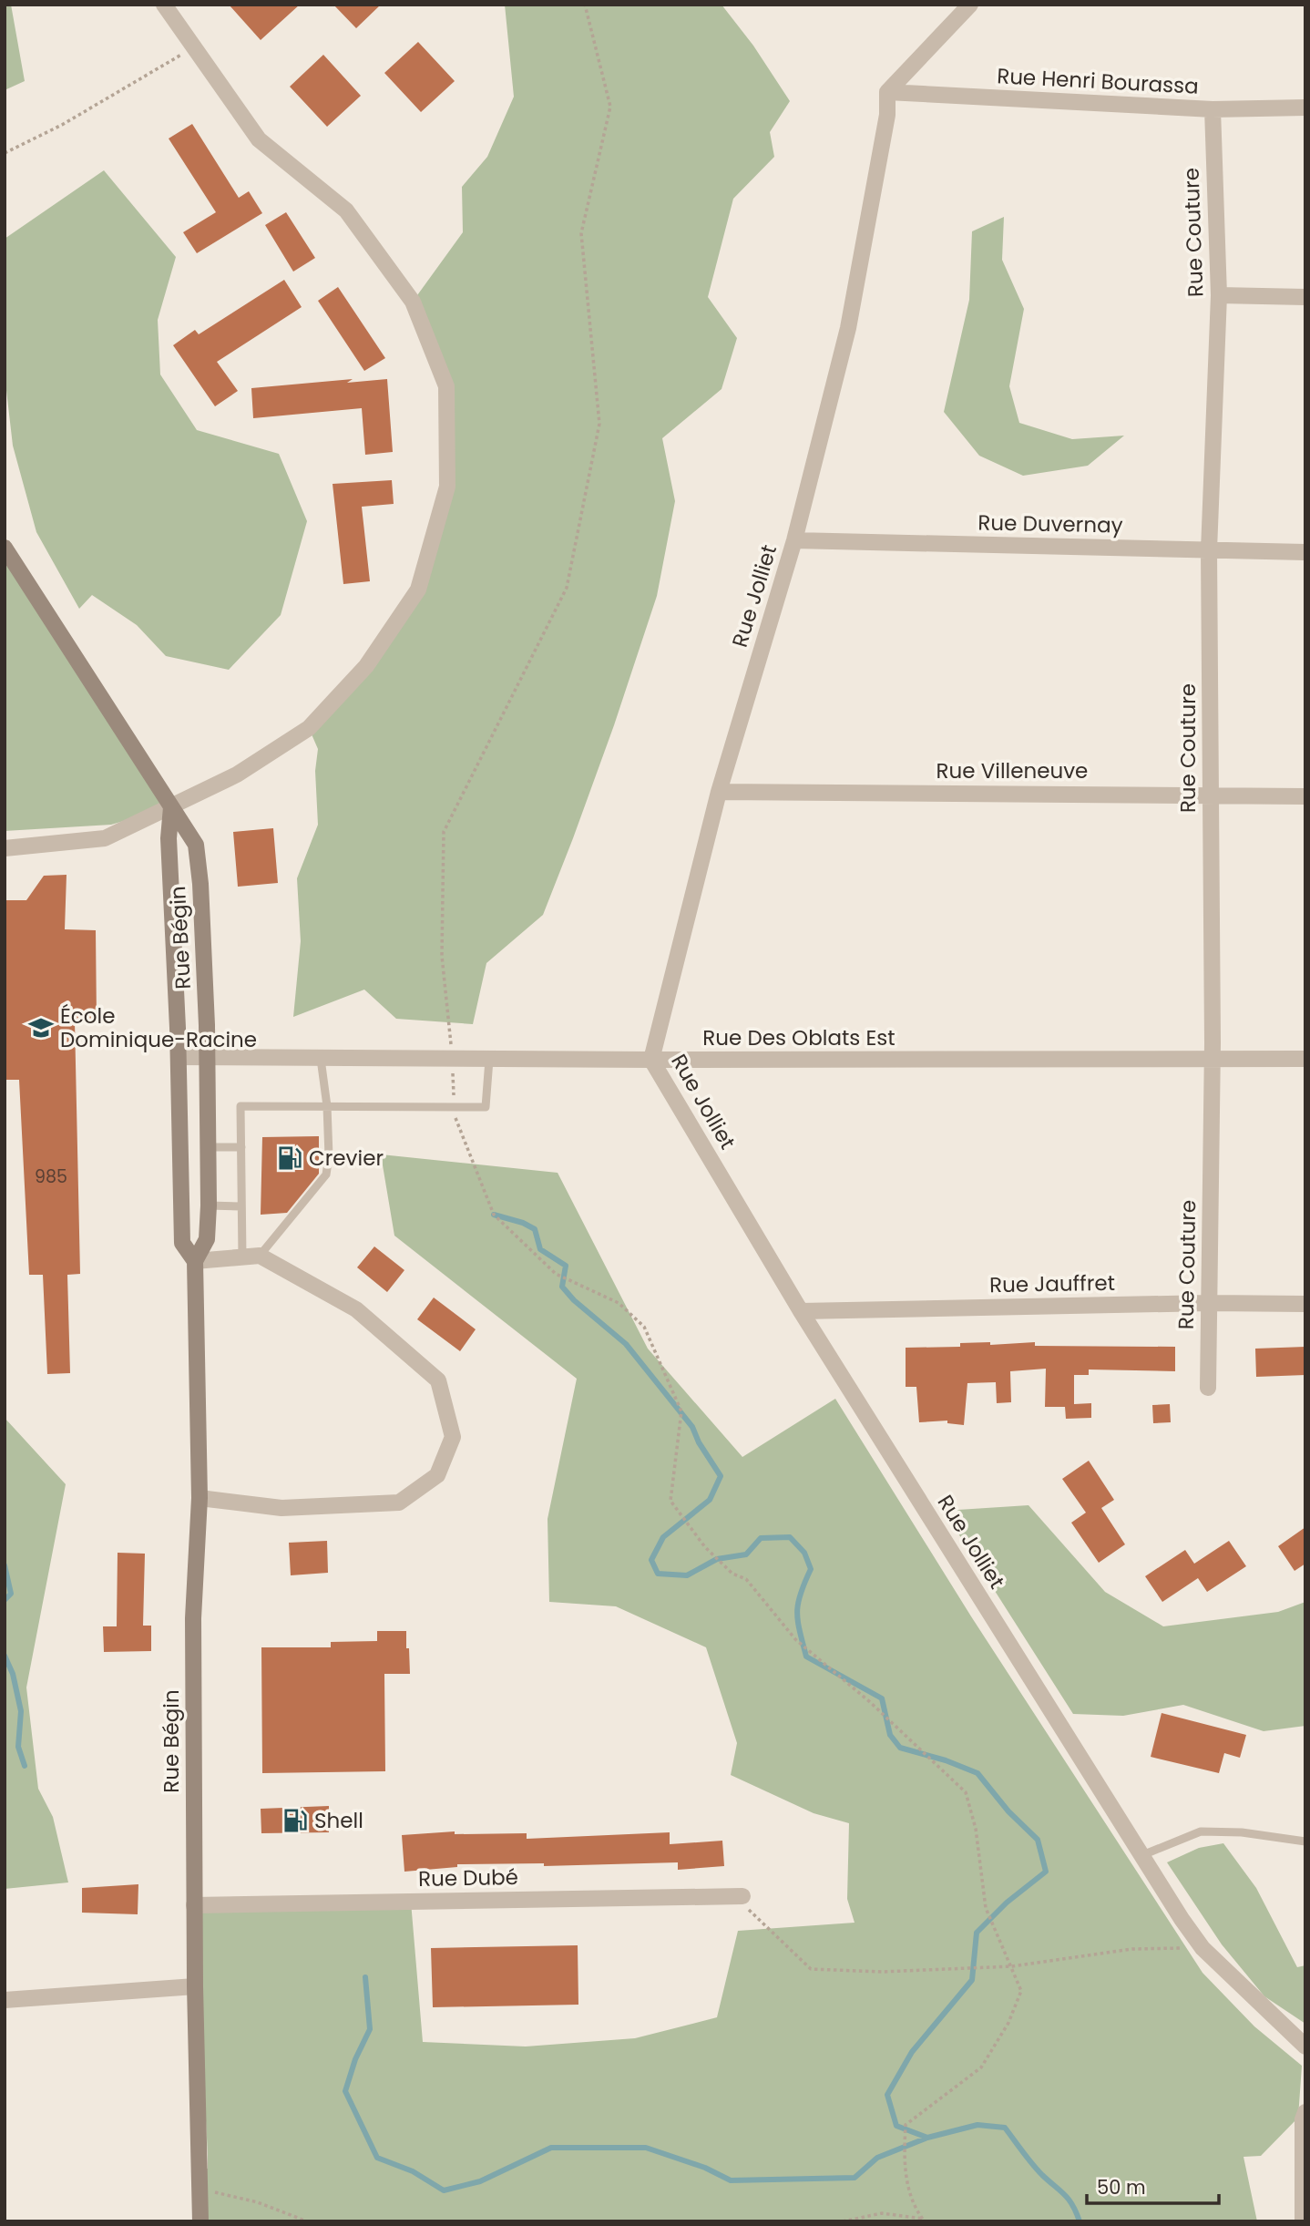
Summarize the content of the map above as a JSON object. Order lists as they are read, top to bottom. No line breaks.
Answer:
{"streets":{"street":["Rue Henri Bourassa","Rue Couture","Rue Duvernay","Rue Jolliet","Rue Villeneuve","Rue Bégin","Rue Des Oblats Est","Rue Jauffret","Rue Dubé"]},"crossings":[["Rue Henri Bourassa","Rue Couture"],["Rue Henri Bourassa","Rue Jolliet"],["Rue Couture","Rue Duvernay"],["Rue Couture","Rue Villeneuve"],["Rue Couture","Rue Des Oblats Est"],["Rue Couture","Rue Jauffret"],["Rue Duvernay","Rue Jolliet"],["Rue Jolliet","Rue Villeneuve"],["Rue Jolliet","Rue Des Oblats Est"],["Rue Jolliet","Rue Jauffret"],["Rue Bégin","Rue Des Oblats Est"],["Rue Bégin","Rue Dubé"]],"places":{"school or university":["École Dominique-Racine"],"fuel station":["Crevier","Shell"]},"house_numbers":["985"],"scale_bar":"50 m"}
